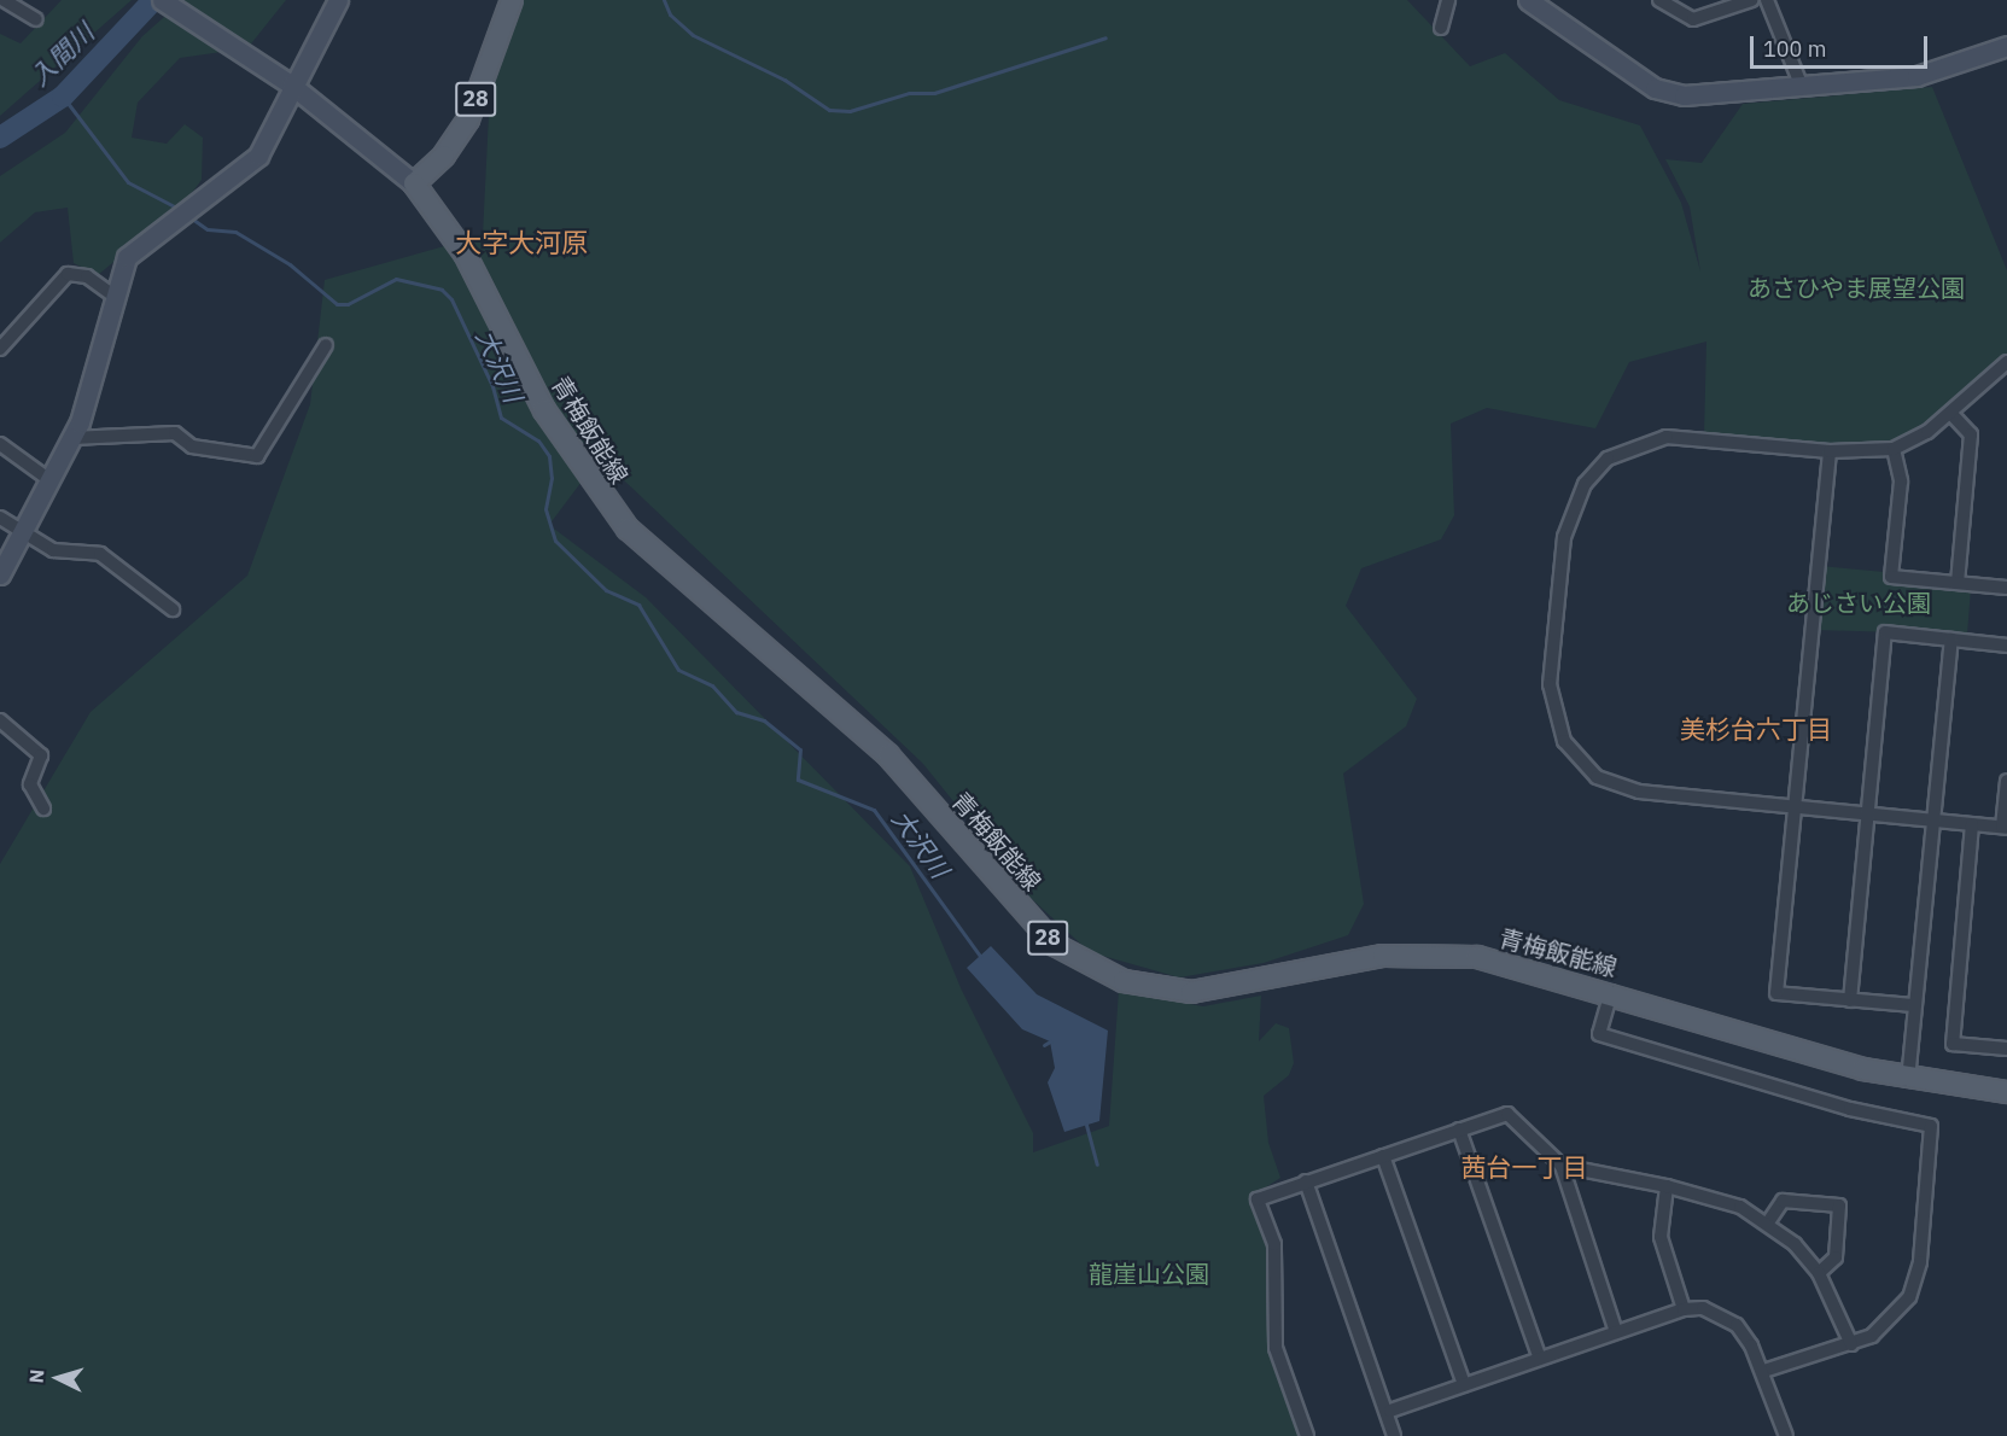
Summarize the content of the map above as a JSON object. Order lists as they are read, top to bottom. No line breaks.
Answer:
{"streets":{"main road":["28","青梅飯能線"]},"crossings":[["28","青梅飯能線"]],"districts":["大字大河原","美杉台六丁目","茜台一丁目"],"water":["入間川","大沢川"],"parks":["あさひやま展望公園","あじさい公園","龍崖山公園"],"scale_bar":"100 m","north":"left"}
